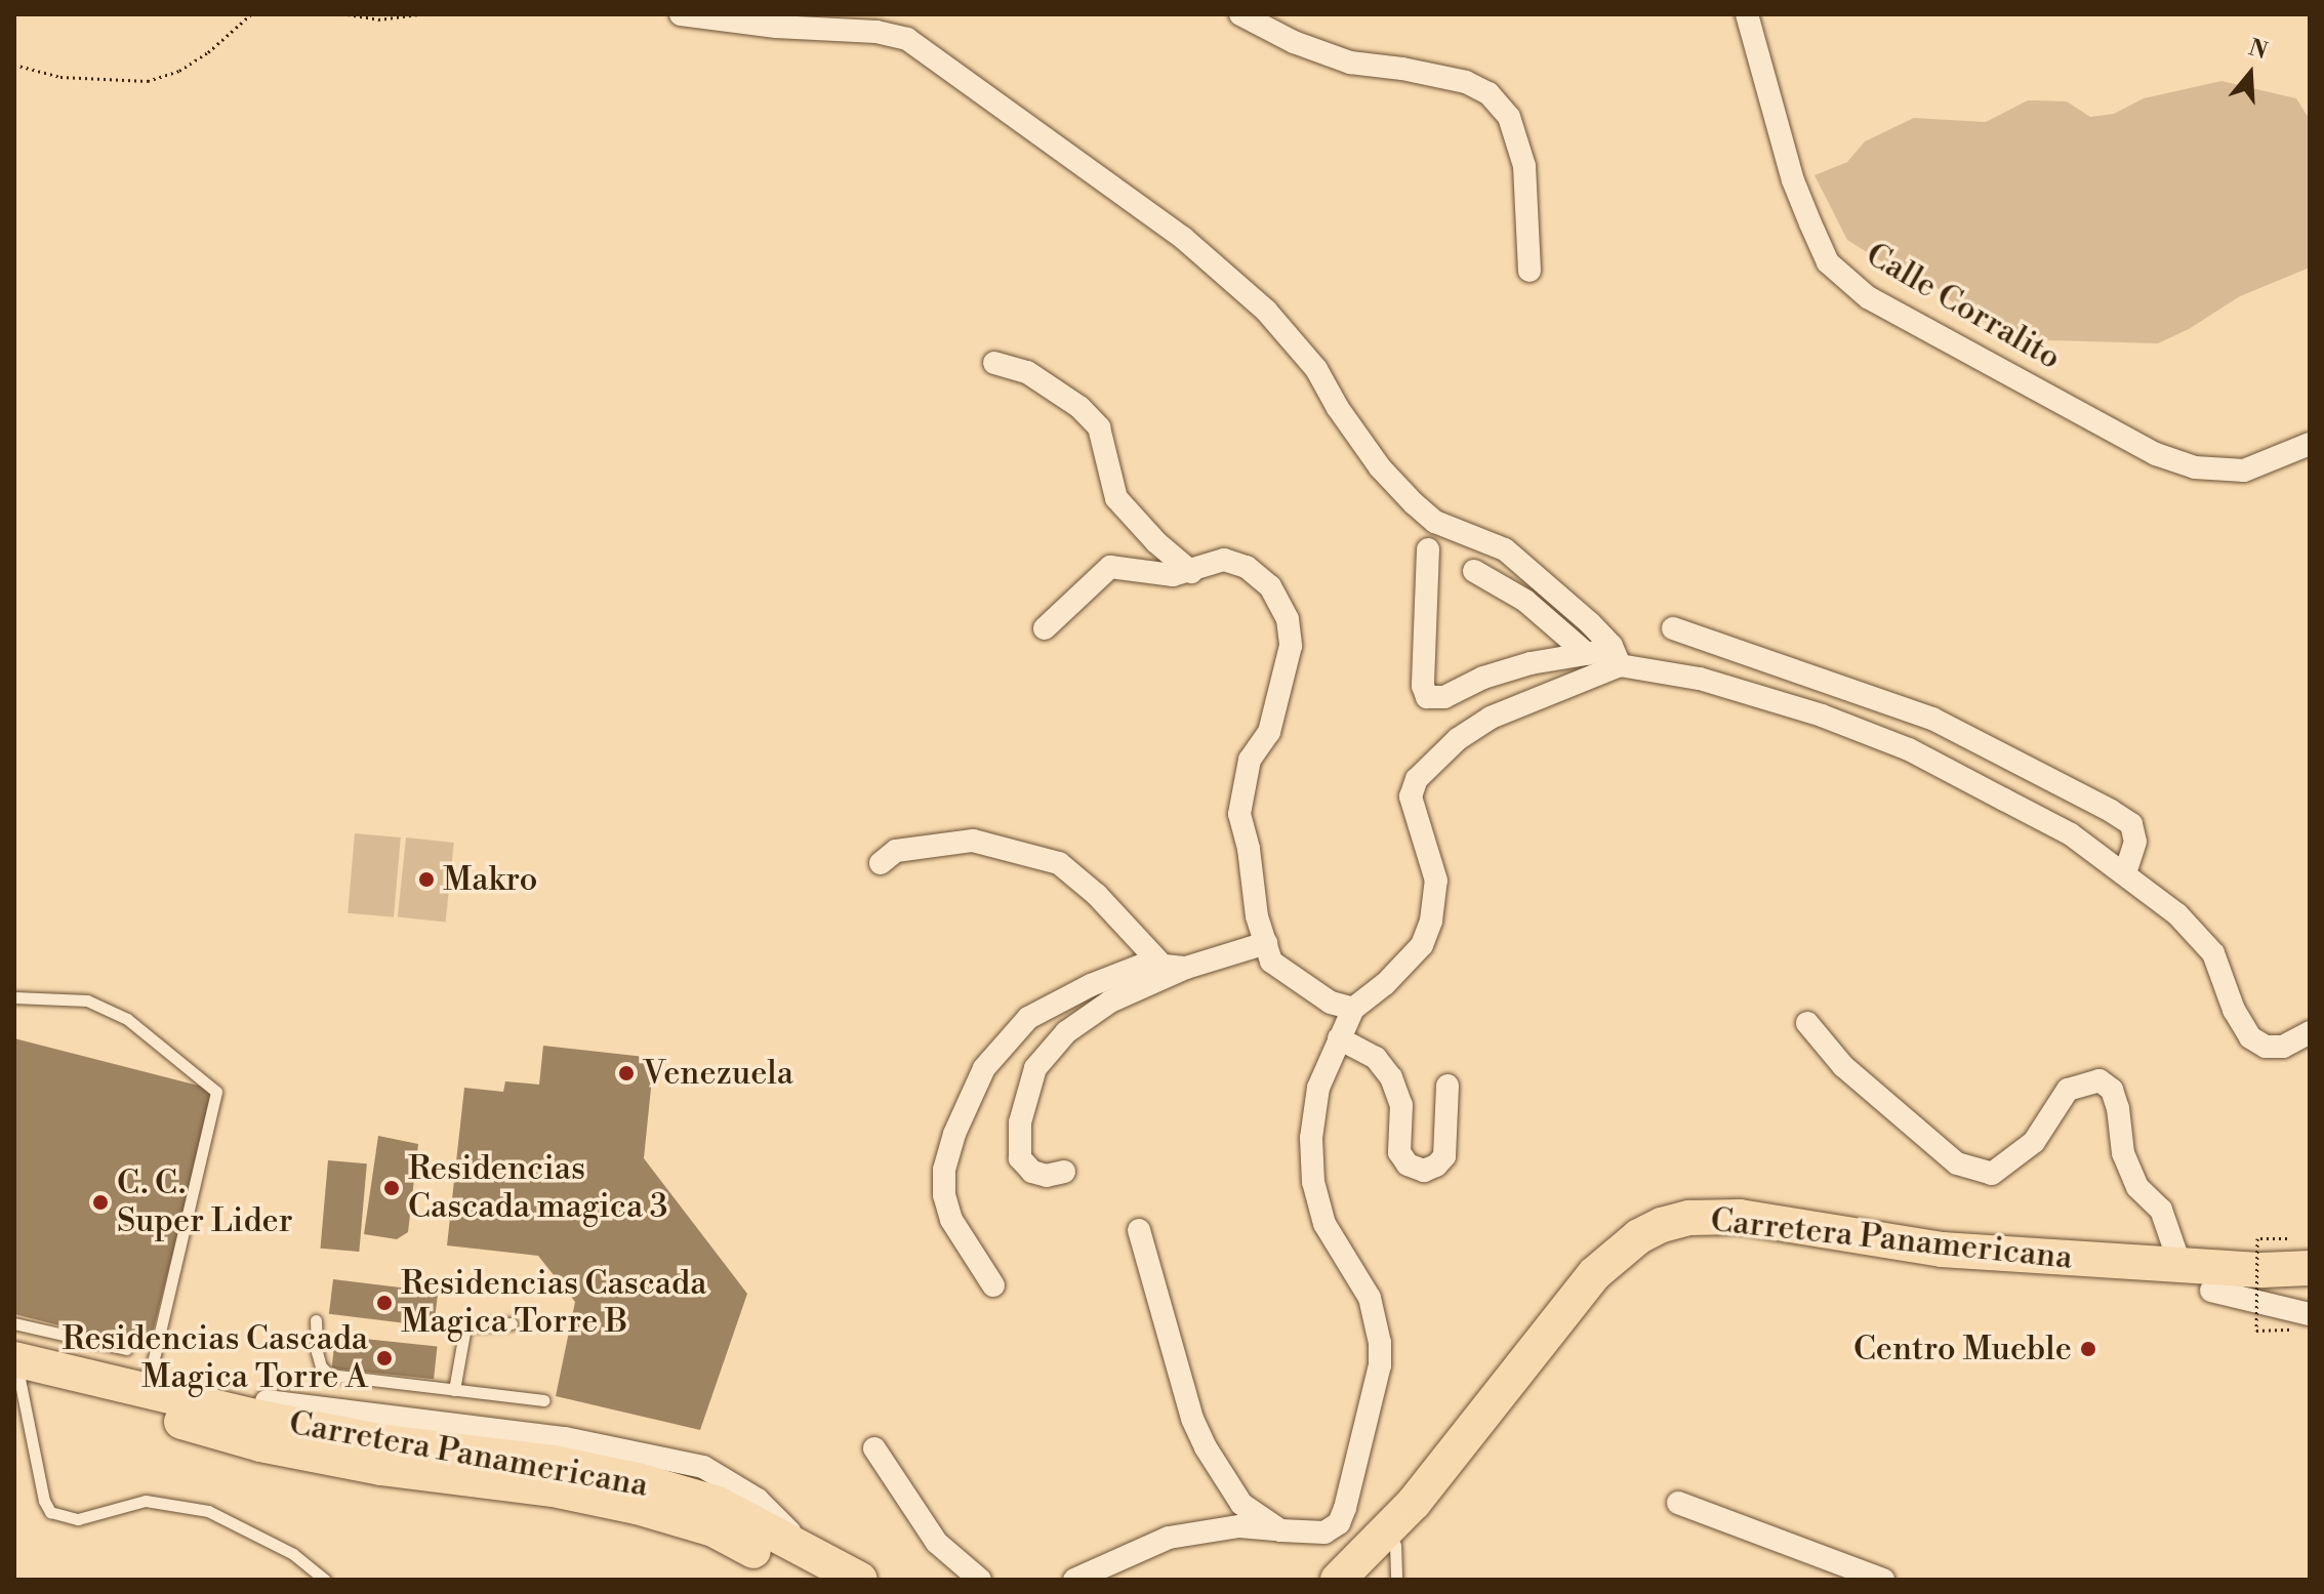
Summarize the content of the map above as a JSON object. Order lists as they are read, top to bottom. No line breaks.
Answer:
{"streets":{"main road":["Carretera Panamericana"],"street":["Calle Corralito"]},"places":["Makro","Venezuela","Residencias Cascada magica 3","C. C. Super Lider","Residencias Cascada Magica Torre B","Centro Mueble","Residencias Cascada Magica Torre A"],"north":"top"}
